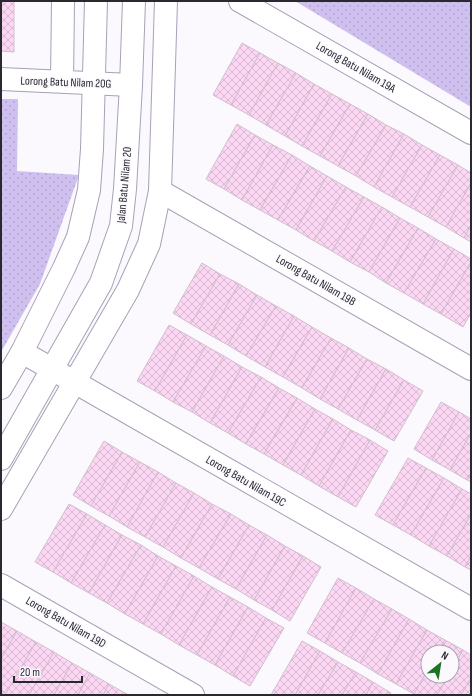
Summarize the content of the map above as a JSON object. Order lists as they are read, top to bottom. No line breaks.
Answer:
{"streets":{"street":["Lorong Batu Nilam 19A","Lorong Batu Nilam 20G","Jalan Batu Nilam 20","Lorong Batu Nilam 19B","Lorong Batu Nilam 19C","Lorong Batu Nilam 19D"]},"crossings":[["Lorong Batu Nilam 20G","Jalan Batu Nilam 20"],["Jalan Batu Nilam 20","Lorong Batu Nilam 19C"]],"scale_bar":"20 m","north":"top right"}
